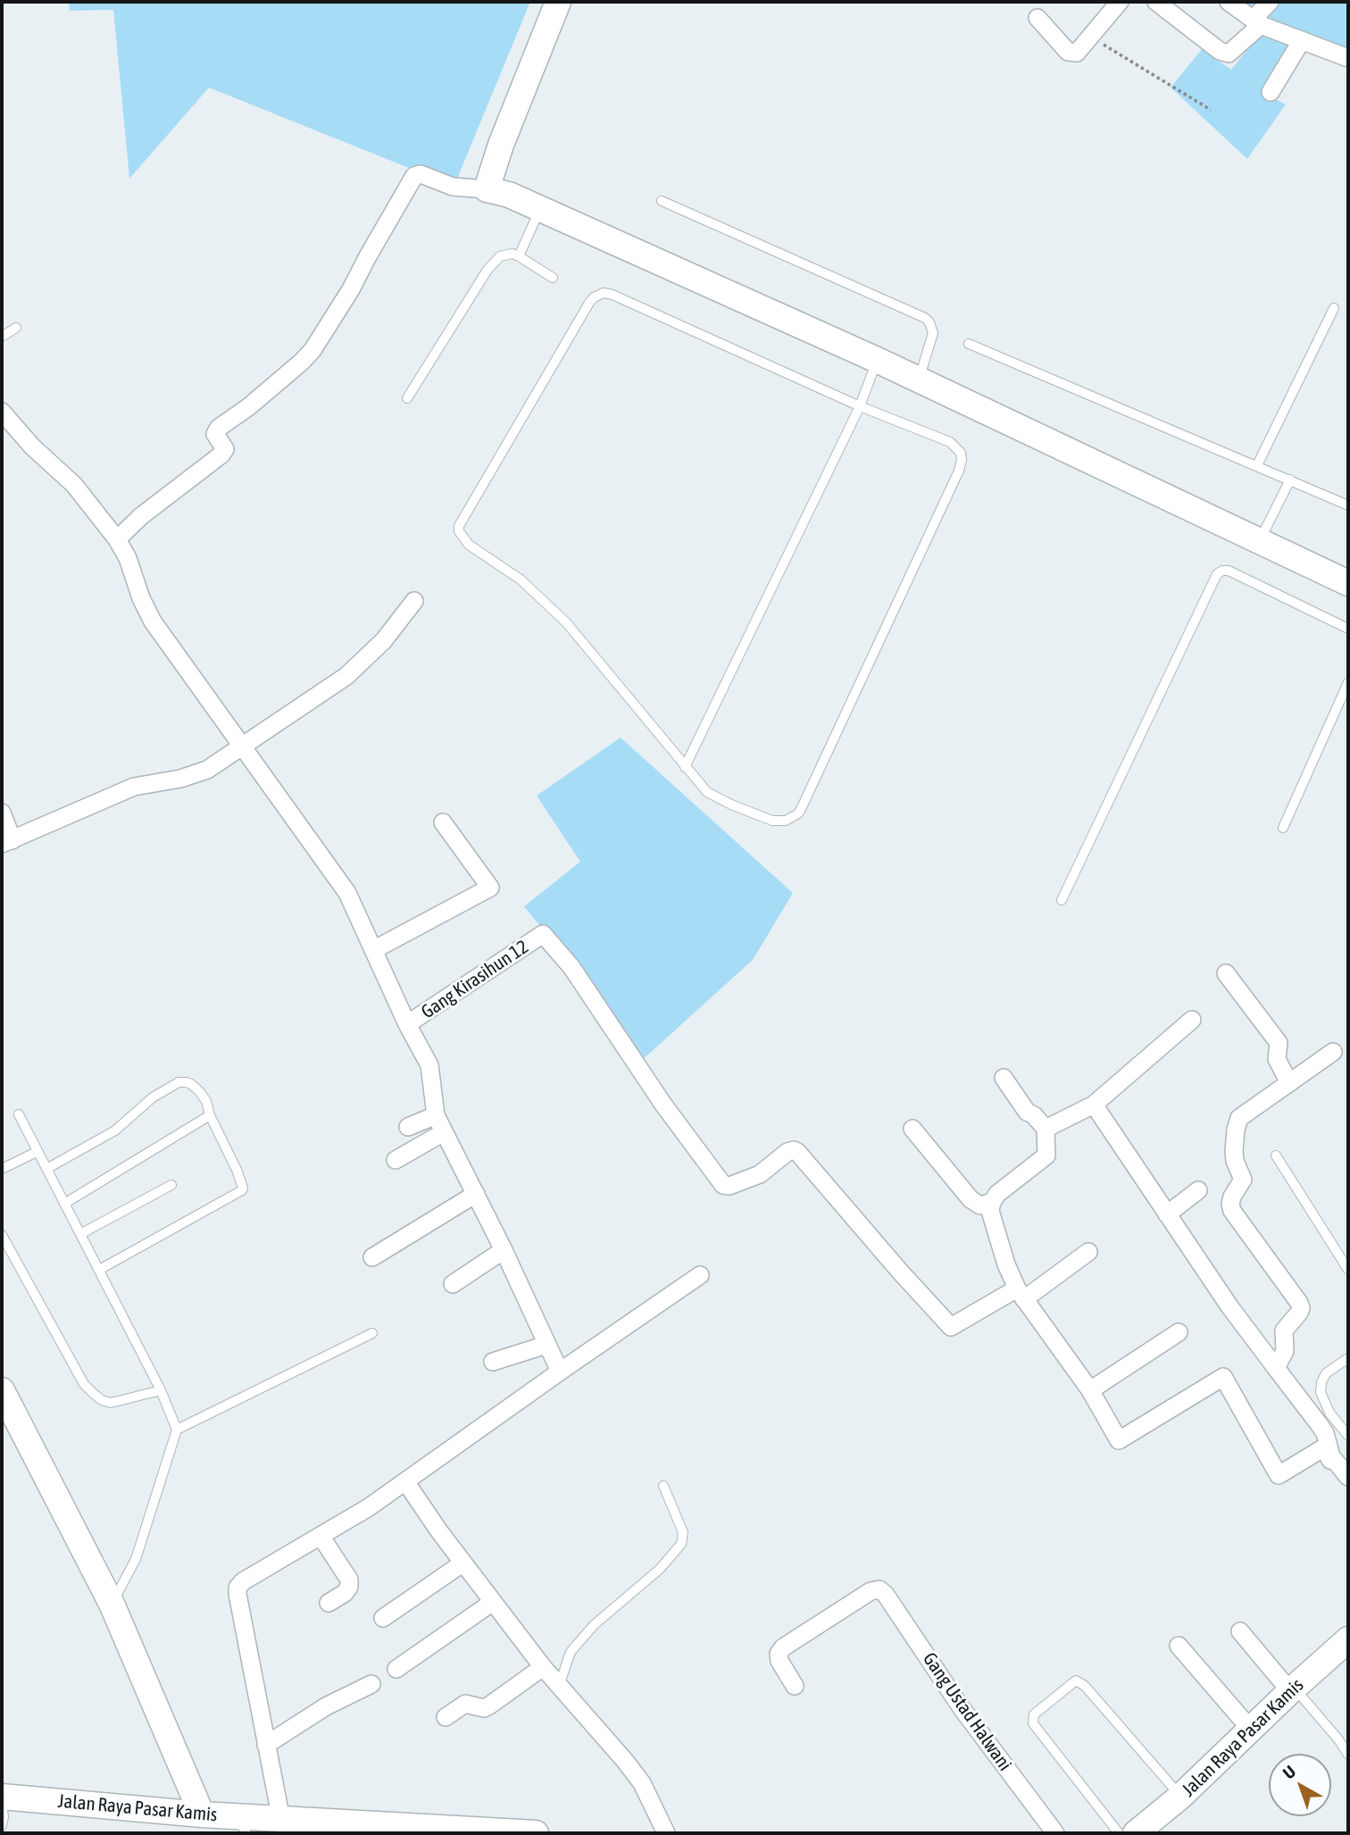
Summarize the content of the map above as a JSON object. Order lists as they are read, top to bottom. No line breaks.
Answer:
{"streets":{"street":["Gang Kirasihun 12","Gang Ustad Halwani","Jalan Raya Pasar Kamis"]},"north":"top left"}
